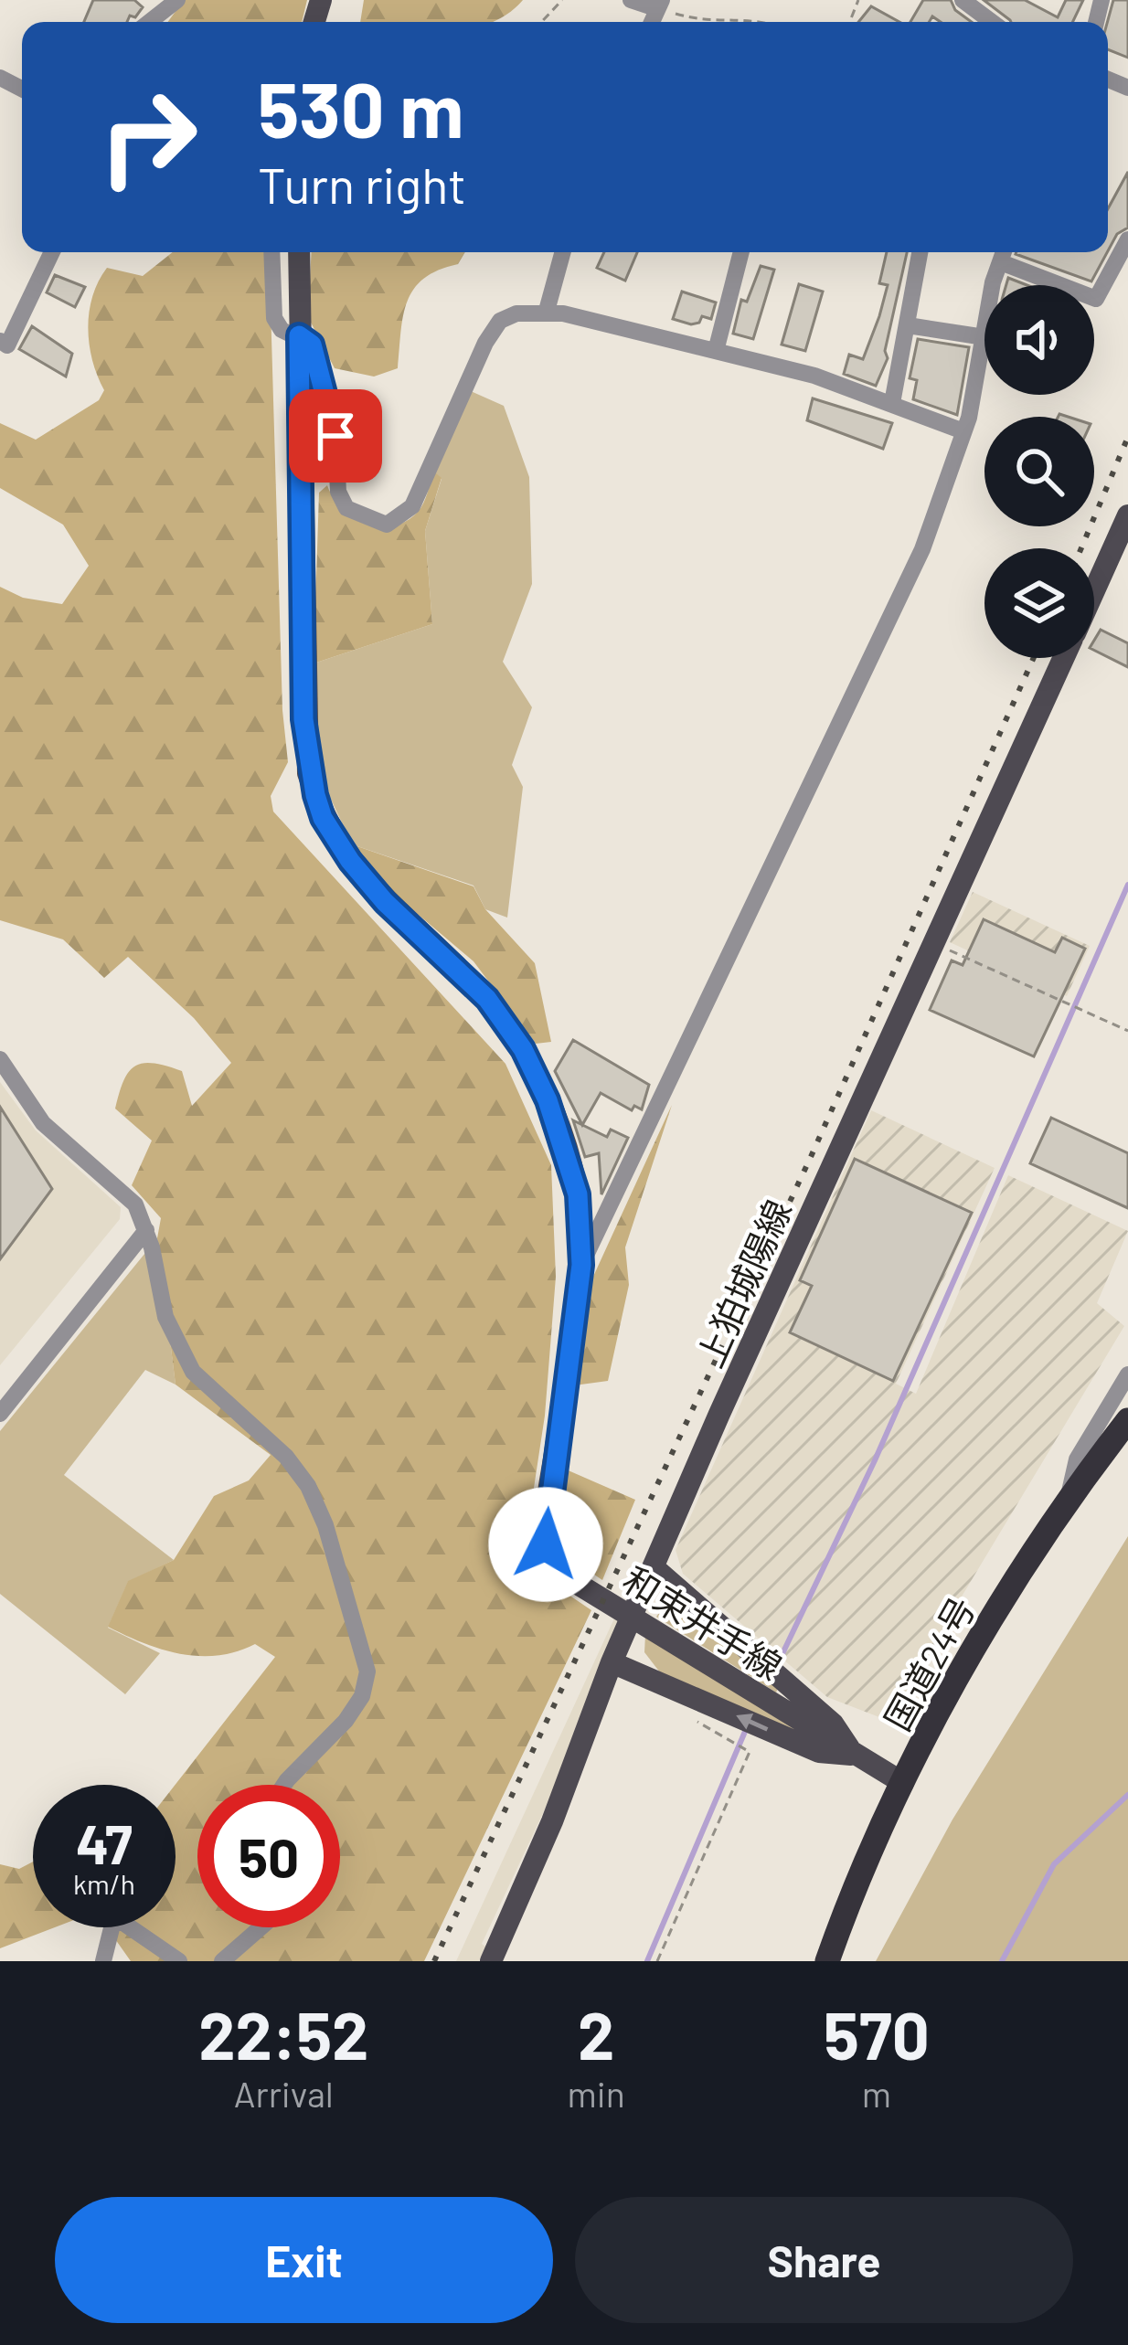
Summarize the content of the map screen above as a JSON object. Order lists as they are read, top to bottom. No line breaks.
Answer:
{"streets":{"highway":["国道24号"],"main road":["上狛城陽線","和束井手線"]},"crossings":[["和束井手線","国道24号"]],"page":{"turn":["530 m","Turn right"],"speed":"47 km/h","limit":"50","eta":["22:52","Arrival","2","min","570","m"],"buttons":["Exit","Share"]}}
